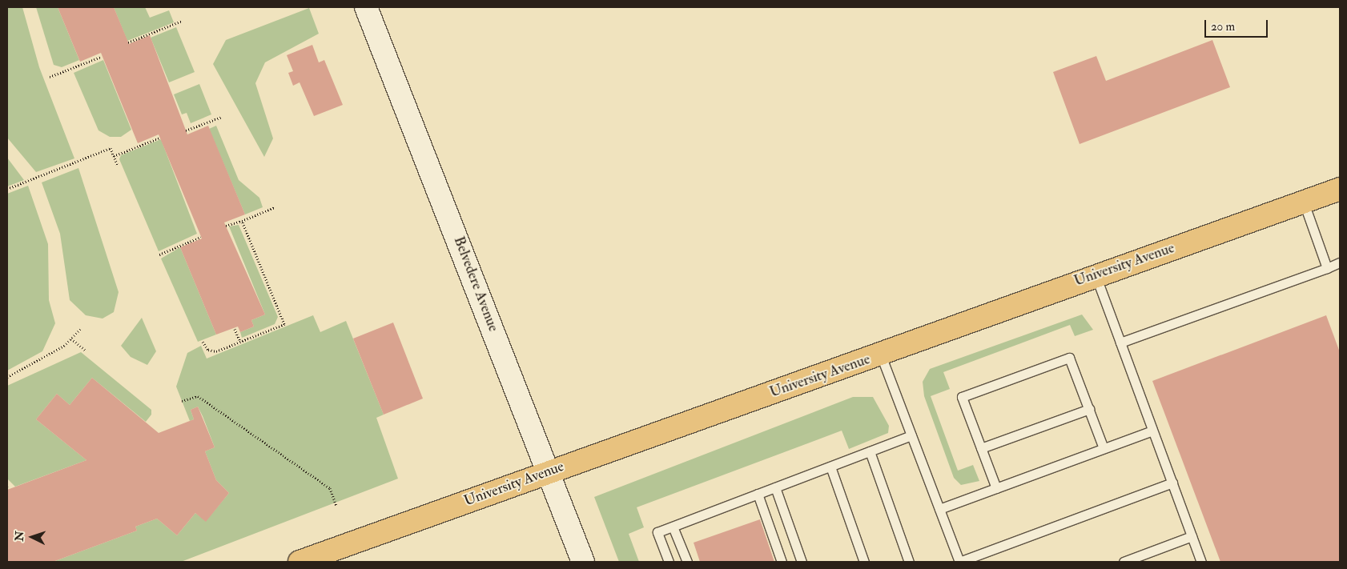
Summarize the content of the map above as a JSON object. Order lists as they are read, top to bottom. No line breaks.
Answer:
{"streets":{"main road":["University Avenue","Belvedere Avenue"]},"crossings":[["University Avenue","Belvedere Avenue"]],"scale_bar":"20 m","north":"left"}
